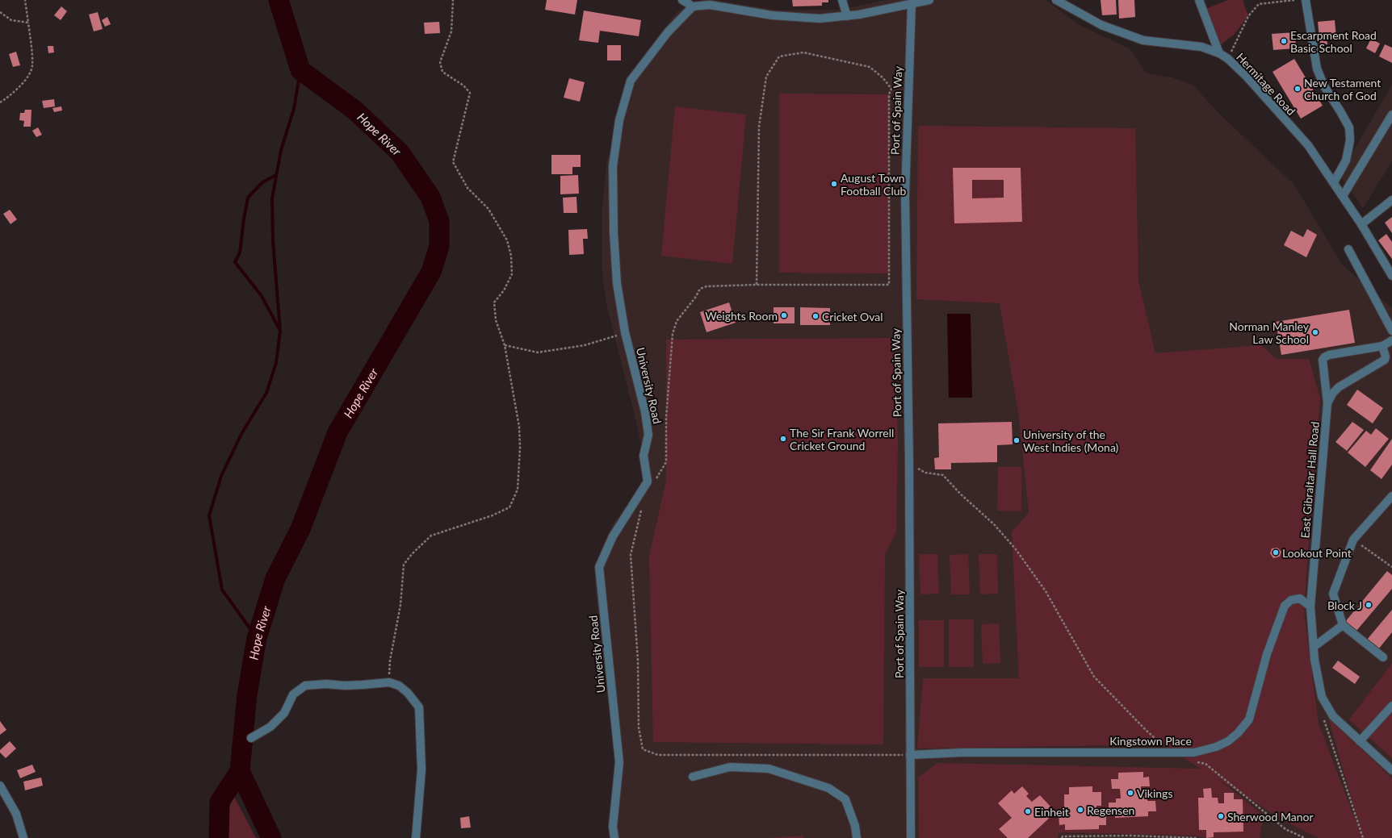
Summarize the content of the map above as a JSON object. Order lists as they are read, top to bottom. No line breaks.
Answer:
{"streets":{"street":["Hermitage Road","Port of Spain Way","University Road","East Gibraltar Hall Road","Kingstown Place"]},"crossings":[["Port of Spain Way","Kingstown Place"],["East Gibraltar Hall Road","Kingstown Place"]],"water":["Hope River"],"places":["Escarpment Road Basic School","New Testament Church of God","August Town Football Club","Weights Room","Cricket Oval","Norman Manley Law School","The Sir Frank Worrell Cricket Ground","University of the West Indies (Mona)","Lookout Point","Block J","Vikings","Regensen","Einheit","Sherwood Manor"]}
